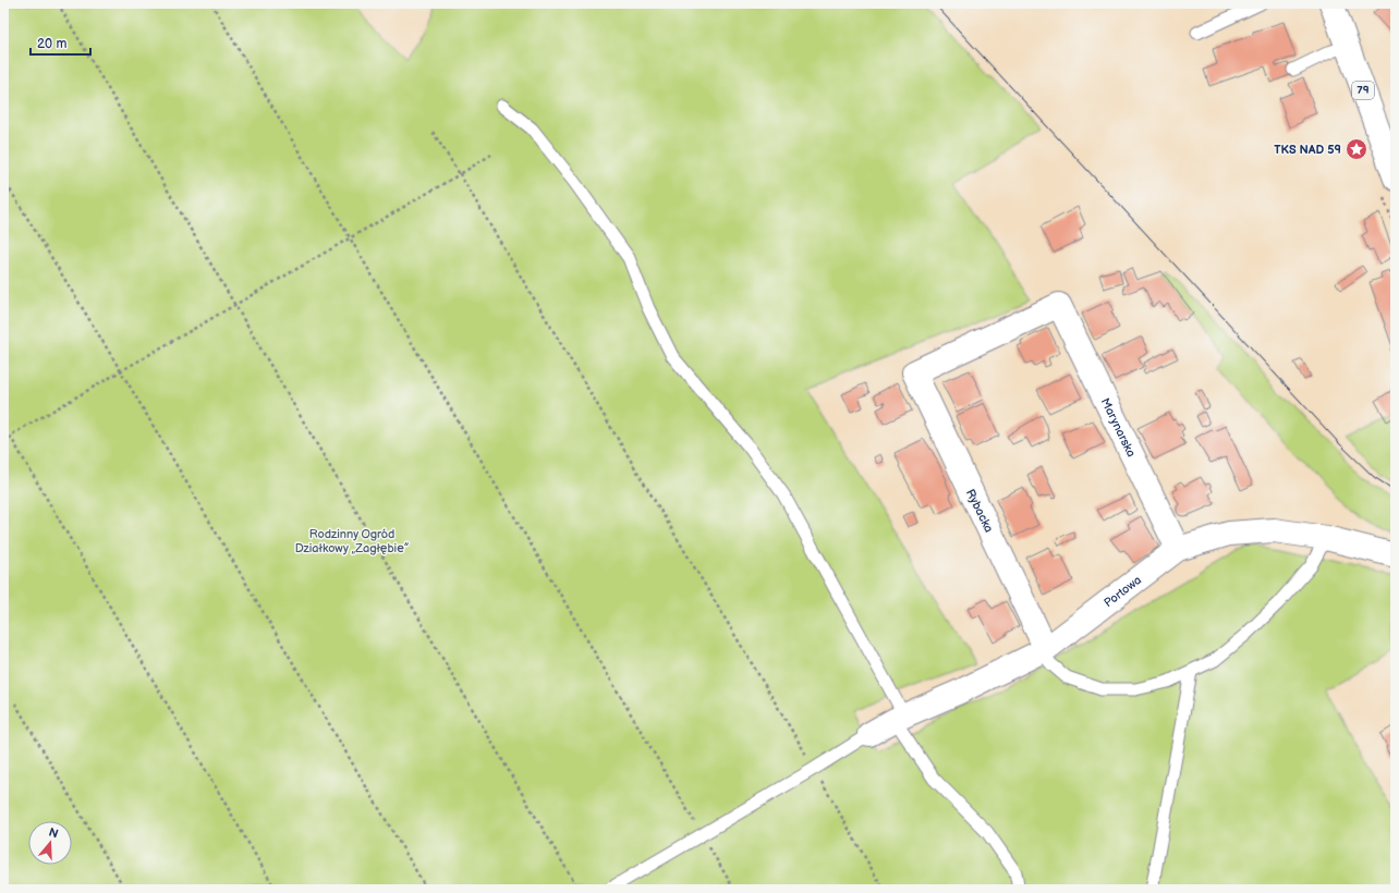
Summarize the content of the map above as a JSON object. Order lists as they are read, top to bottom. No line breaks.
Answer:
{"streets":{"street":["79","Marynarska","Rybacka","Portowa"]},"crossings":[["Marynarska","Rybacka"],["Marynarska","Portowa"],["Rybacka","Portowa"]],"parks":["Rodzinny Ogród Działkowy „Zagłębie”"],"places":{"place":["TKS NAD 59"]},"scale_bar":"20 m","north":"top"}
